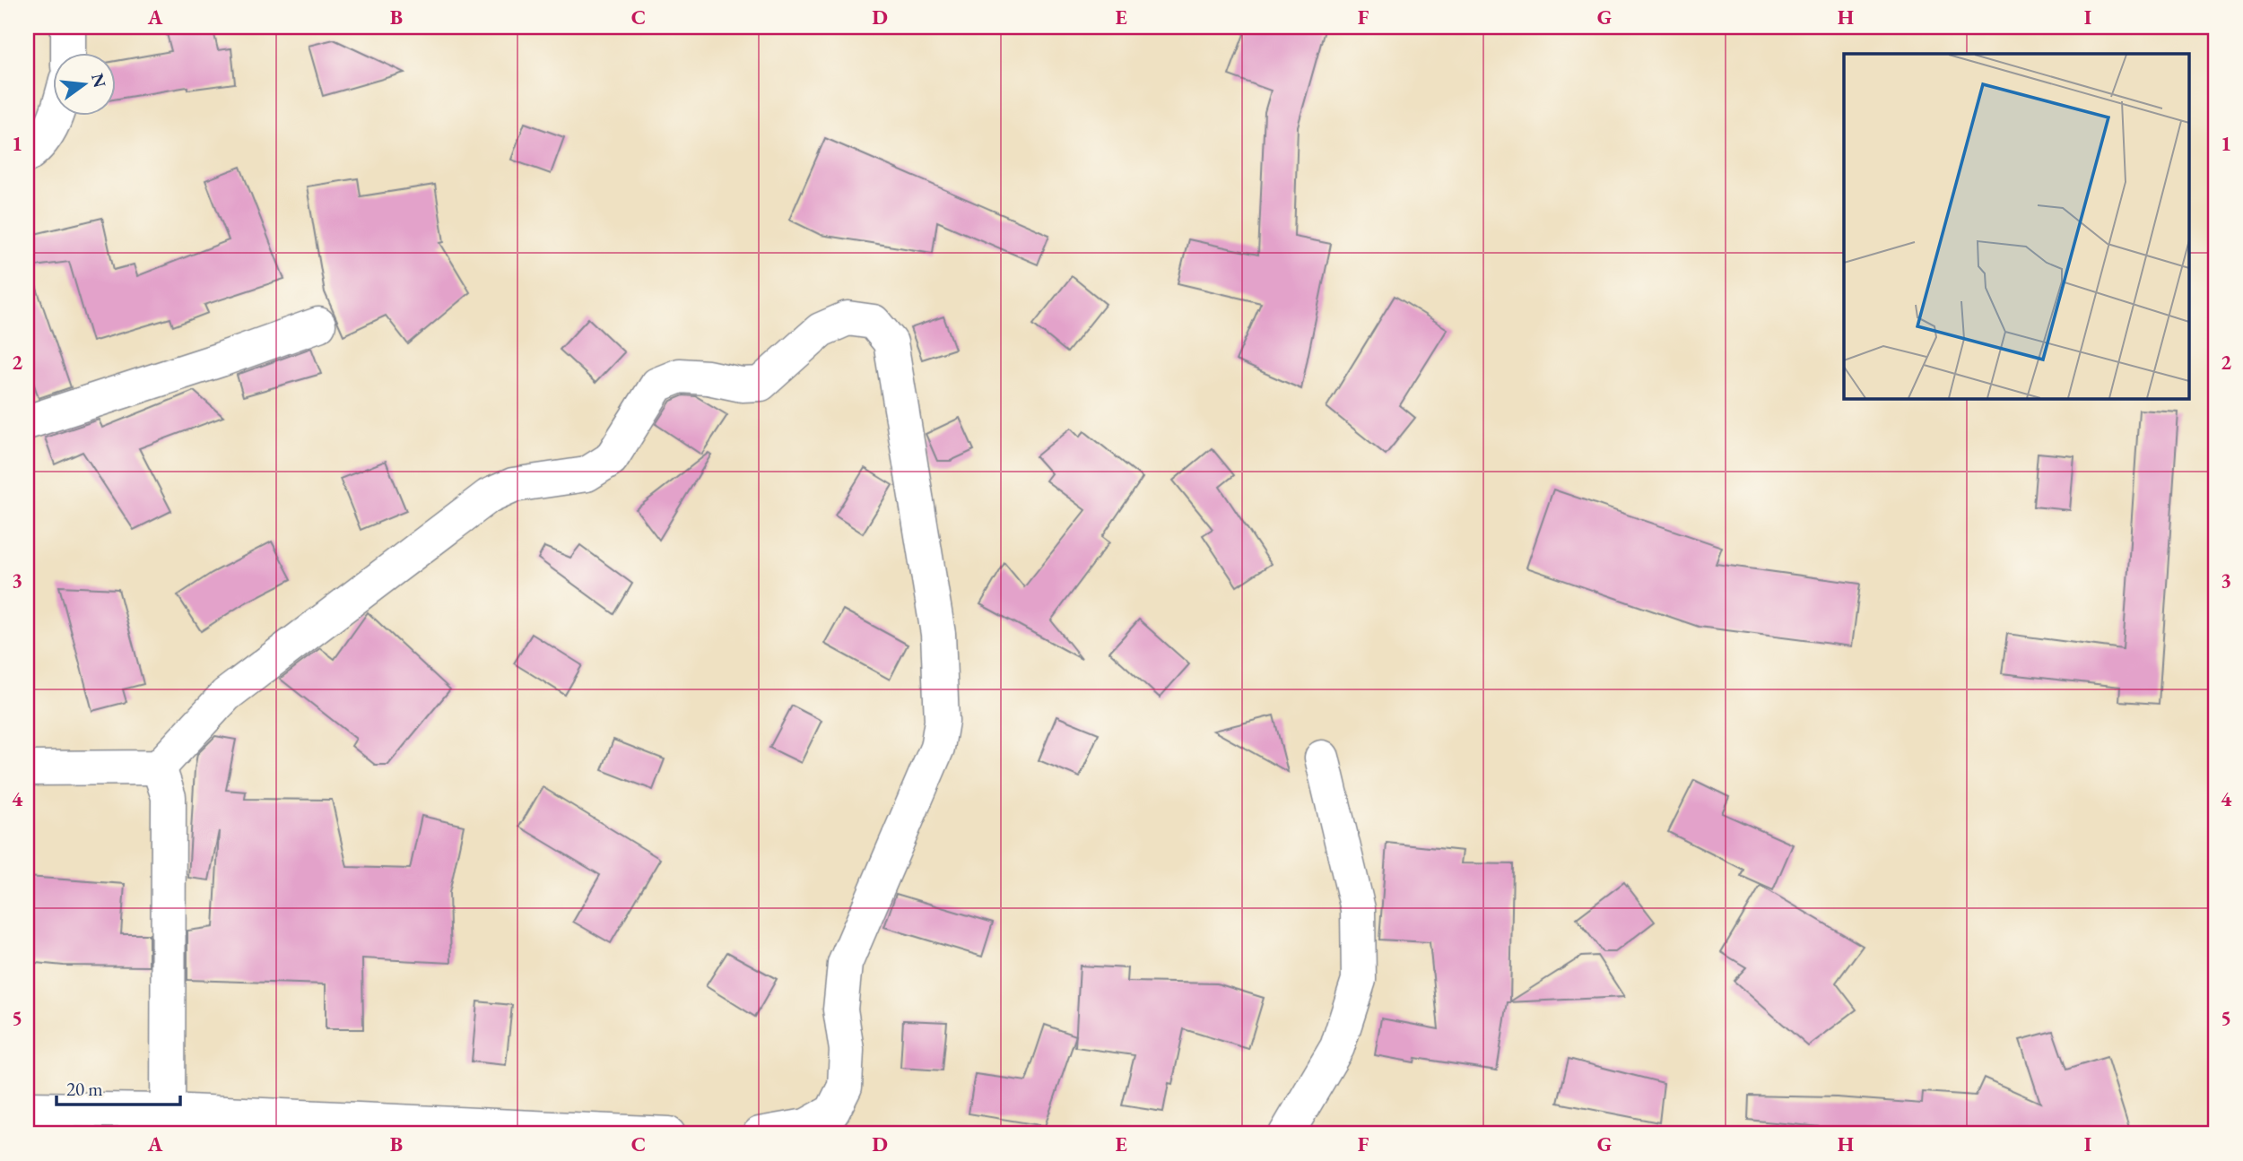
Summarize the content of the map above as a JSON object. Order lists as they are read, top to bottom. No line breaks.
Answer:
{"scale_bar":"20 m","north":"right","grid":{"columns":["A","B","C","D","E","F","G","H","I"],"rows":["1","2","3","4","5"]}}
